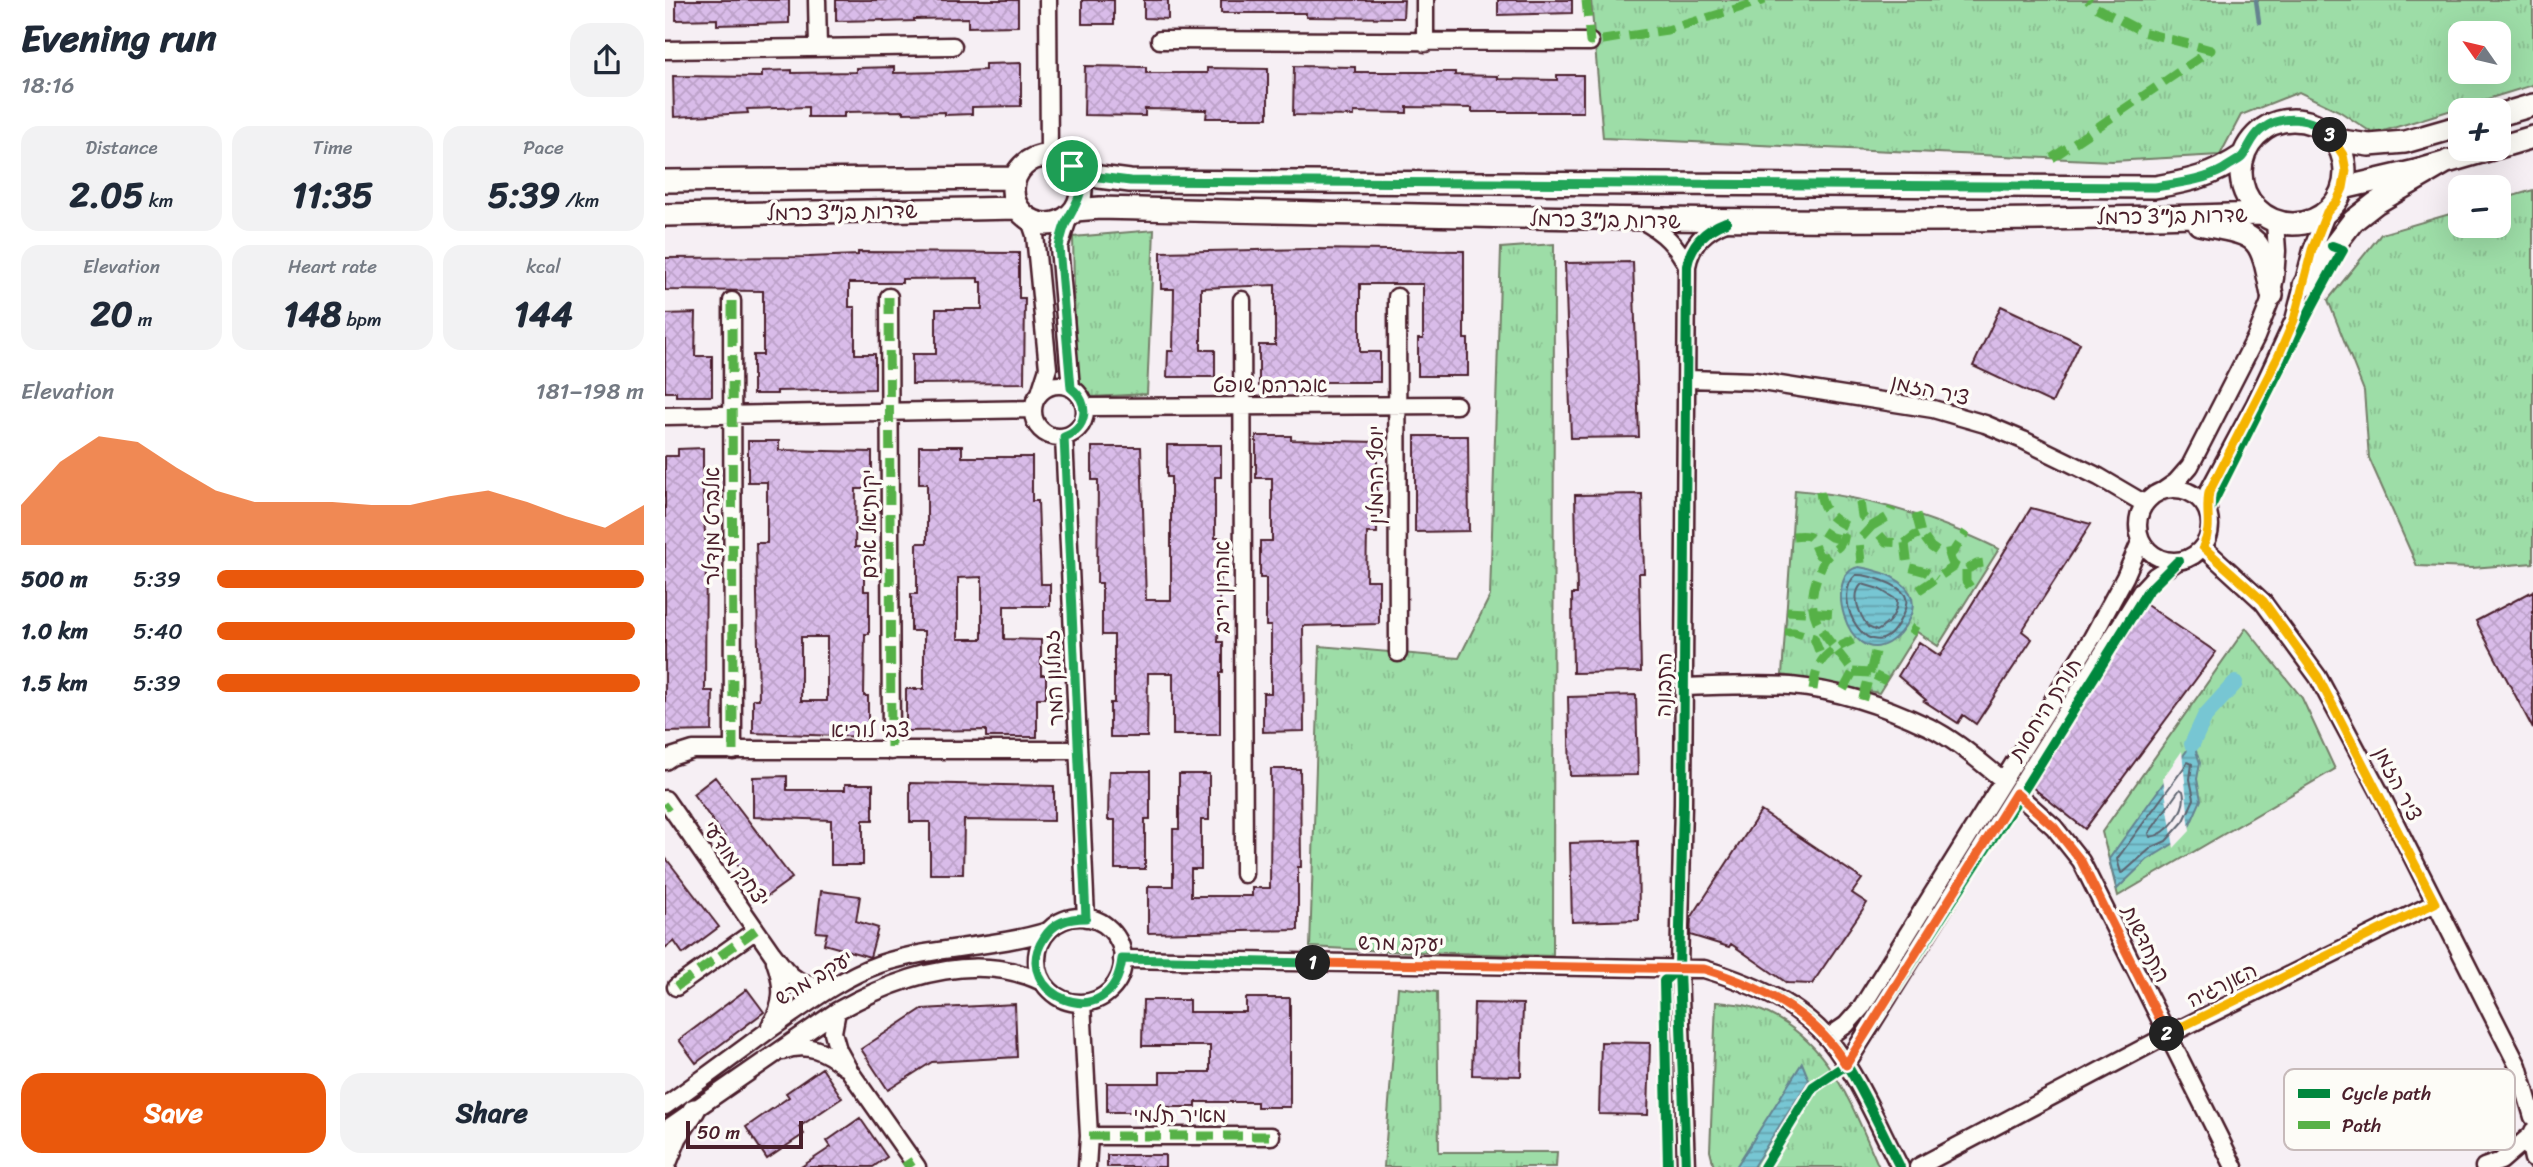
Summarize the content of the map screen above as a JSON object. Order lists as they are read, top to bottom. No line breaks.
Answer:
{"streets":{"main road":["שדרות בנ\"צ כרמל"],"street":["אברהם שופט","ציר הזמן","יוסף הרמלין","יקותיאל אדם","אלברט מנדלר","אהרון יריב","זבולון המר","התבונה","תורת היחסות","צבי לוריא","יצחק מודעי","יעקב מרש","התחדשות","האנרגיה","מאיר תלמי"]},"crossings":[["שדרות בנ\"צ כרמל","התבונה"],["אברהם שופט","יוסף הרמלין"],["אברהם שופט","אהרון יריב"],["אברהם שופט","זבולון המר"],["ציר הזמן","התבונה"],["ציר הזמן","תורת היחסות"],["ציר הזמן","האנרגיה"],["יקותיאל אדם","צבי לוריא"],["אלברט מנדלר","צבי לוריא"],["זבולון המר","צבי לוריא"],["זבולון המר","יעקב מרש"],["התבונה","יעקב מרש"],["תורת היחסות","יעקב מרש"],["תורת היחסות","התחדשות"],["יצחק מודעי","יעקב מרש"],["התחדשות","האנרגיה"]],"legend":["Cycle path","Path"],"scale_bar":"50 m","north":"top left","page":{"heading":["Evening run","18:16"],"map_buttons":["+","−"],"pins":["3","1","2"],"stats":[["Distance","2.05 km"],["Time","11:35"],["Pace","5:39 /km"],["Elevation","20 m"],["Heart rate","148 bpm"],["kcal","144"]],"chart":["Elevation","181–198 m"],"list":[{"name":"500 m","note":"5:39"},{"name":"1.0 km","note":"5:40"},{"name":"1.5 km","note":"5:39"}],"buttons":["Save","Share"],"scale":"50 m"}}
